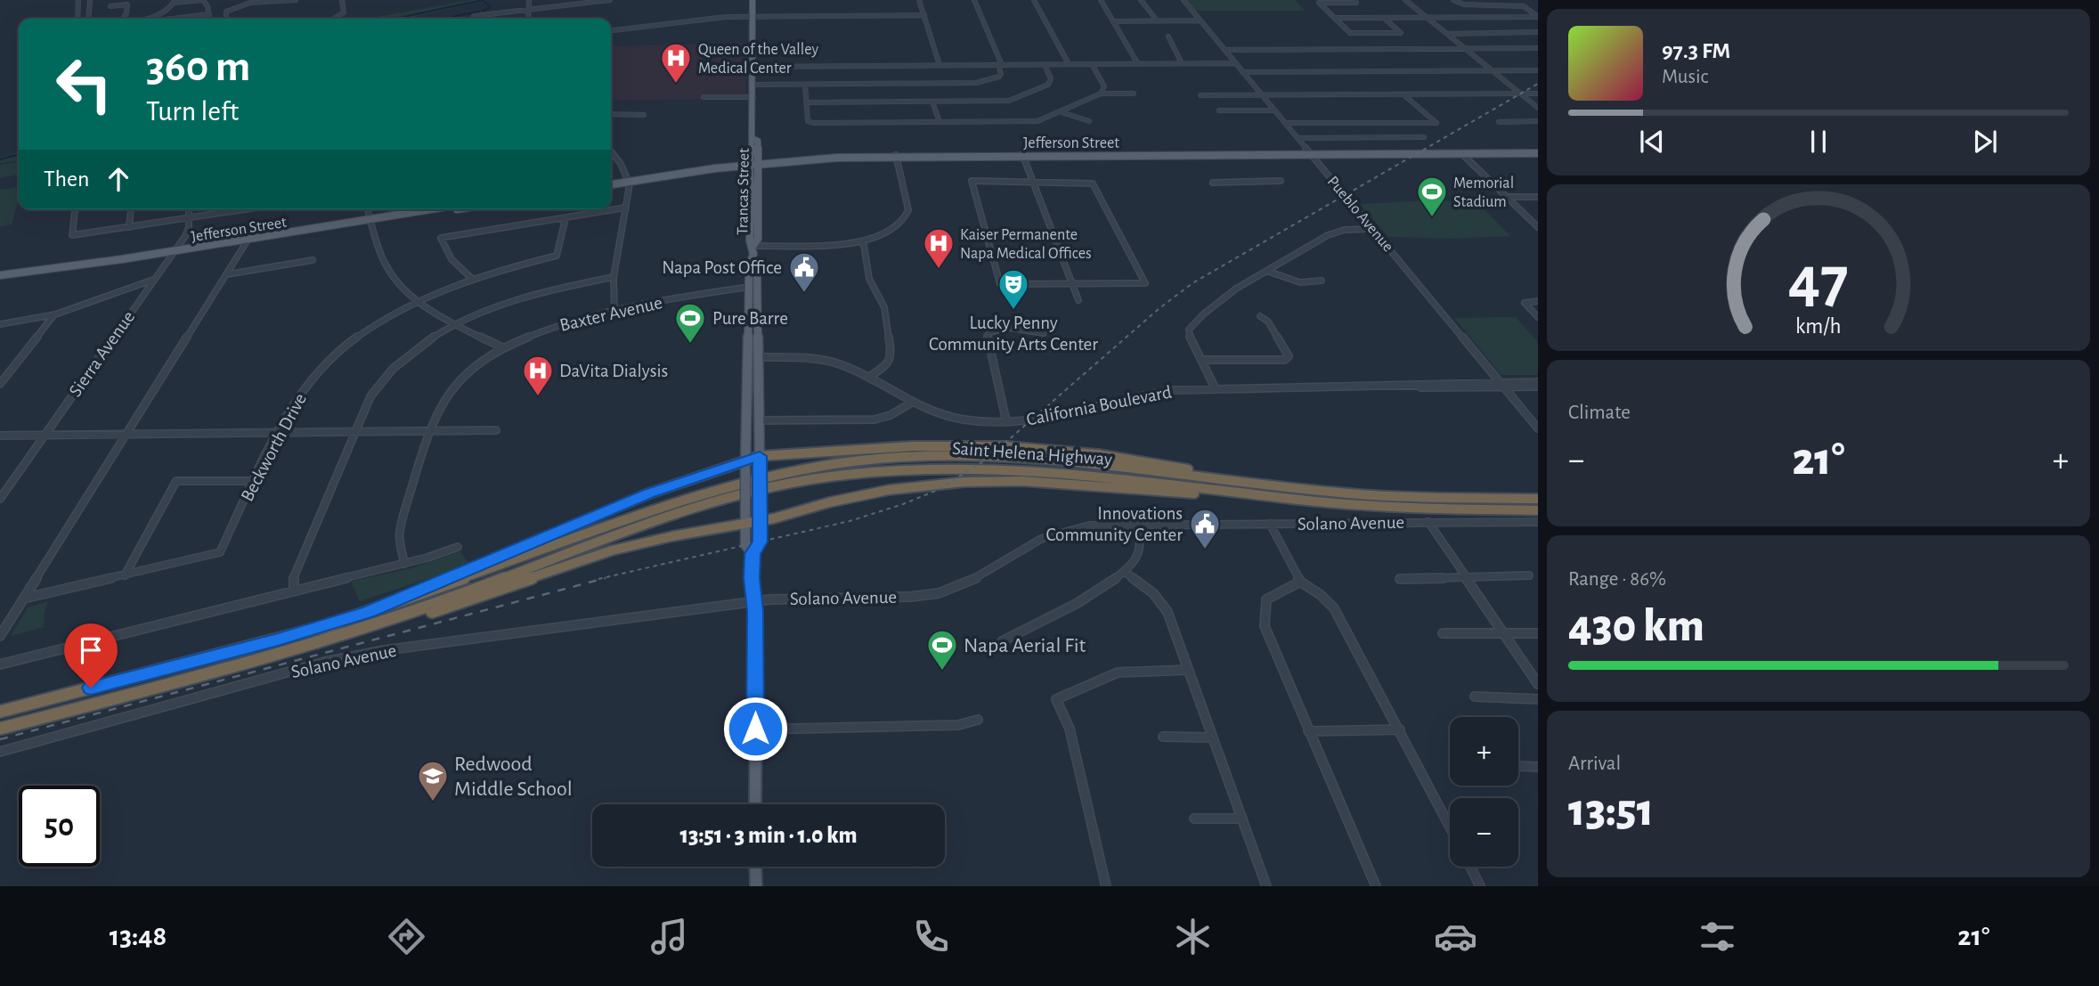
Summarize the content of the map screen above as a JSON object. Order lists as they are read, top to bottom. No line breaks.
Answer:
{"streets":{"highway":["Saint Helena Highway"],"main road":["Jefferson Street","Trancas Street"],"street":["Pueblo Avenue","Baxter Avenue","Sierra Avenue","California Boulevard","Beckworth Drive","Solano Avenue"]},"crossings":[["Jefferson Street","Trancas Street"],["Jefferson Street","Pueblo Avenue"],["Jefferson Street","Sierra Avenue"],["Trancas Street","Baxter Avenue"],["Trancas Street","California Boulevard"],["Pueblo Avenue","California Boulevard"]],"places":{"hospital":["Queen of the Valley Medical Center","Kaiser Permanente Napa Medical Offices","DaVita Dialysis"],"sports":["Memorial Stadium","Pure Barre","Napa Aerial Fit"],"public building":["Napa Post Office","Innovations Community Center"],"theatre":["Lucky Penny Community Arts Center"],"school or university":["Redwood Middle School"]},"page":{"turn":["360 m","Turn left"],"song":["97.3 FM","Music"],"then":"Then","tile":["Climate",["Range · 86%","430 km"],["Arrival","13:51"]],"heat":["−","21°","+"],"map_buttons":["+","−"],"limit":"50","trip":"13:51 · 3 min · 1.0 km","tabs":["13:48","21°"],"gauge":["47","km/h"]}}
